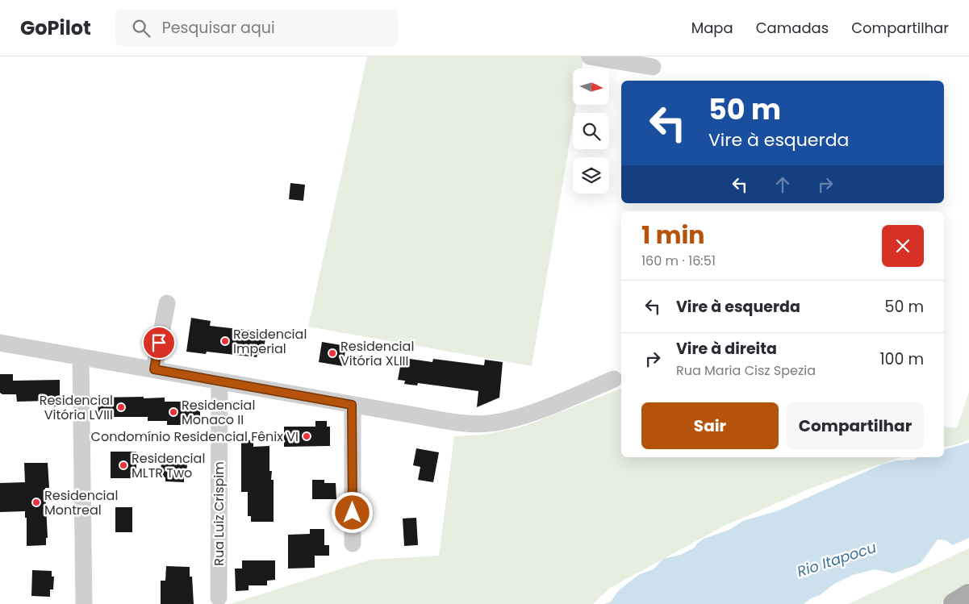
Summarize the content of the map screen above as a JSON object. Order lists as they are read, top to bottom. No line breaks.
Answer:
{"streets":{"street":["Rua Luiz Crispim"]},"water":["Rio Itapocu"],"places":["Residencial Imperial","Residencial Vitória XLIII","Residencial Vitória LVIII","Residencial Monaco II","Condomínio Residencial Fênix VI","Residencial MLTR Two","Residencial Montreal"],"north":"right","page":{"header":"GoPilot","search":"Pesquisar aqui","nav":["Mapa","Camadas","Compartilhar"],"turn":["50 m","Vire à esquerda"],"heading":["1 min","160 m · 16:51"],"list":[{"name":"Vire à esquerda","value":"50 m"},{"name":"Vire à direita","note":"Rua Maria Cisz Spezia","value":"100 m"}],"buttons":["Sair","Compartilhar"]}}
